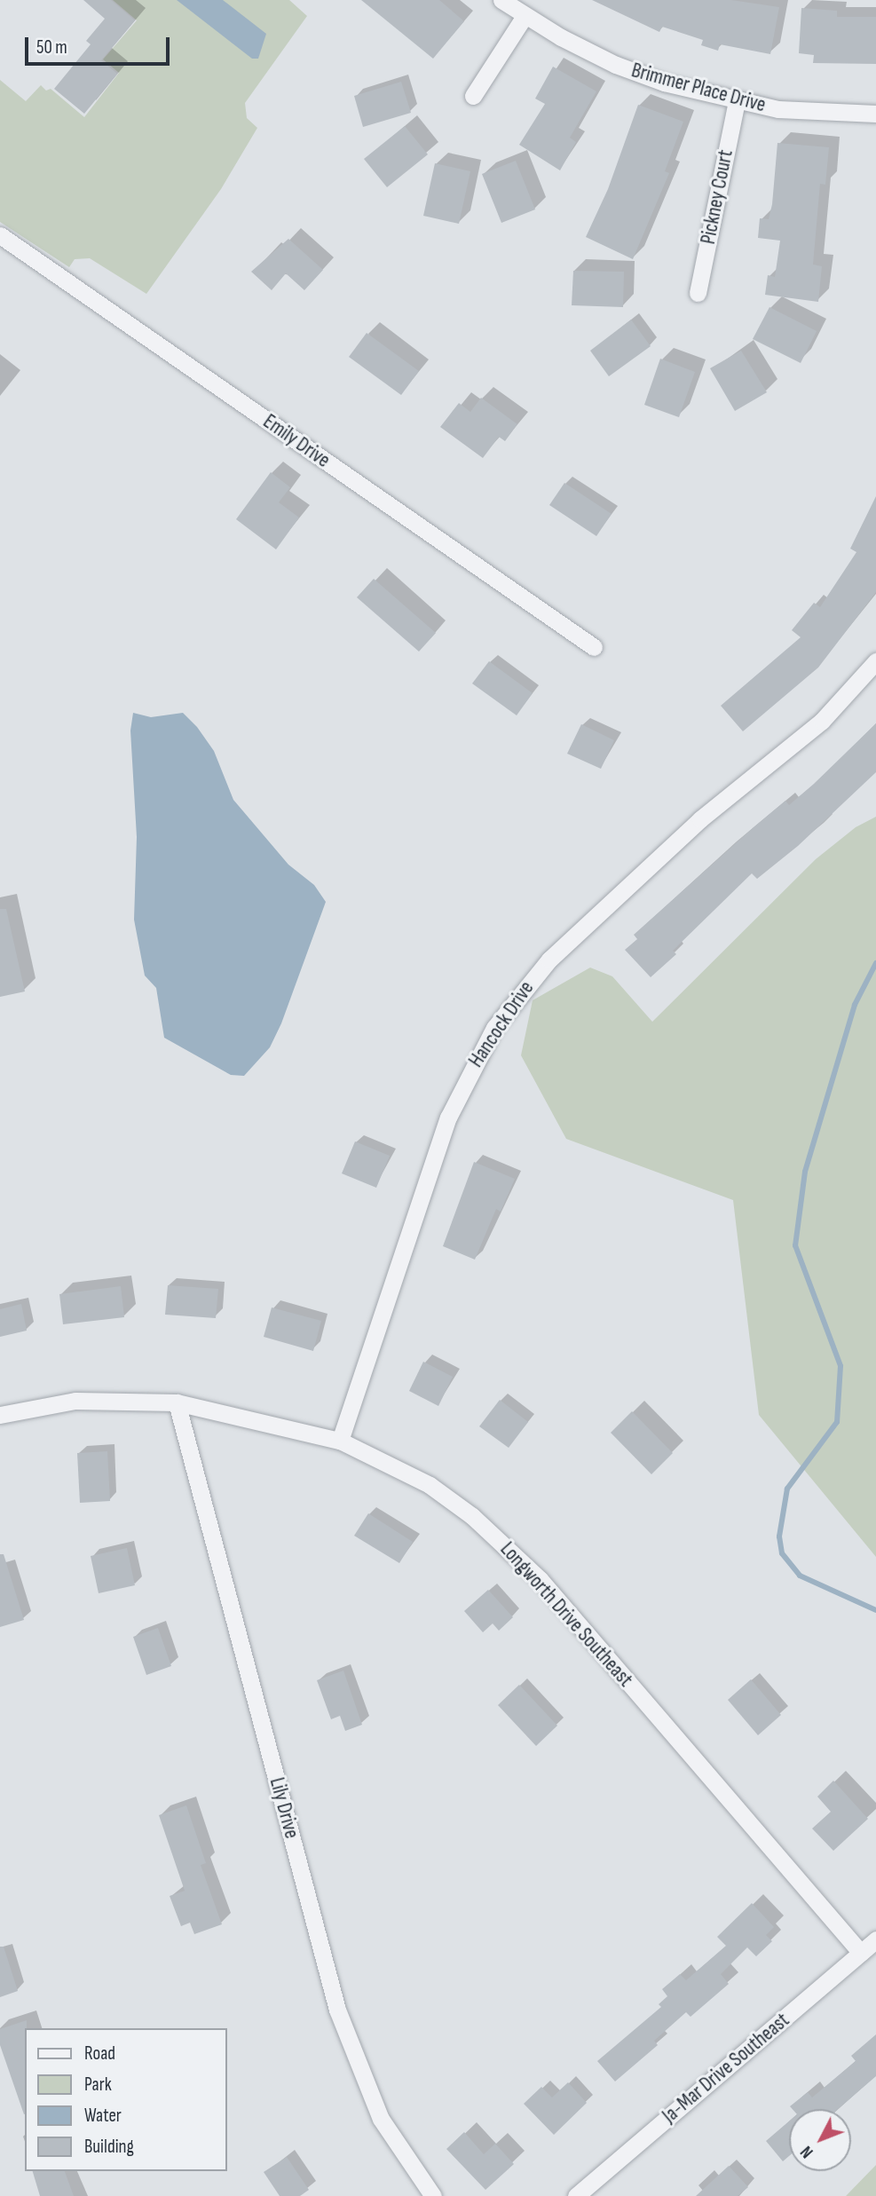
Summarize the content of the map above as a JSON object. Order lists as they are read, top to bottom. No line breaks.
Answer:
{"streets":{"street":["Brimmer Place Drive","Pickney Court","Emily Drive","Hancock Drive","Longworth Drive Southeast","Lily Drive","Ja-Mar Drive Southeast"]},"crossings":[["Brimmer Place Drive","Pickney Court"],["Hancock Drive","Longworth Drive Southeast"],["Longworth Drive Southeast","Lily Drive"],["Longworth Drive Southeast","Ja-Mar Drive Southeast"]],"legend":["Road","Park","Water","Building"],"scale_bar":"50 m","north":"bottom left"}
